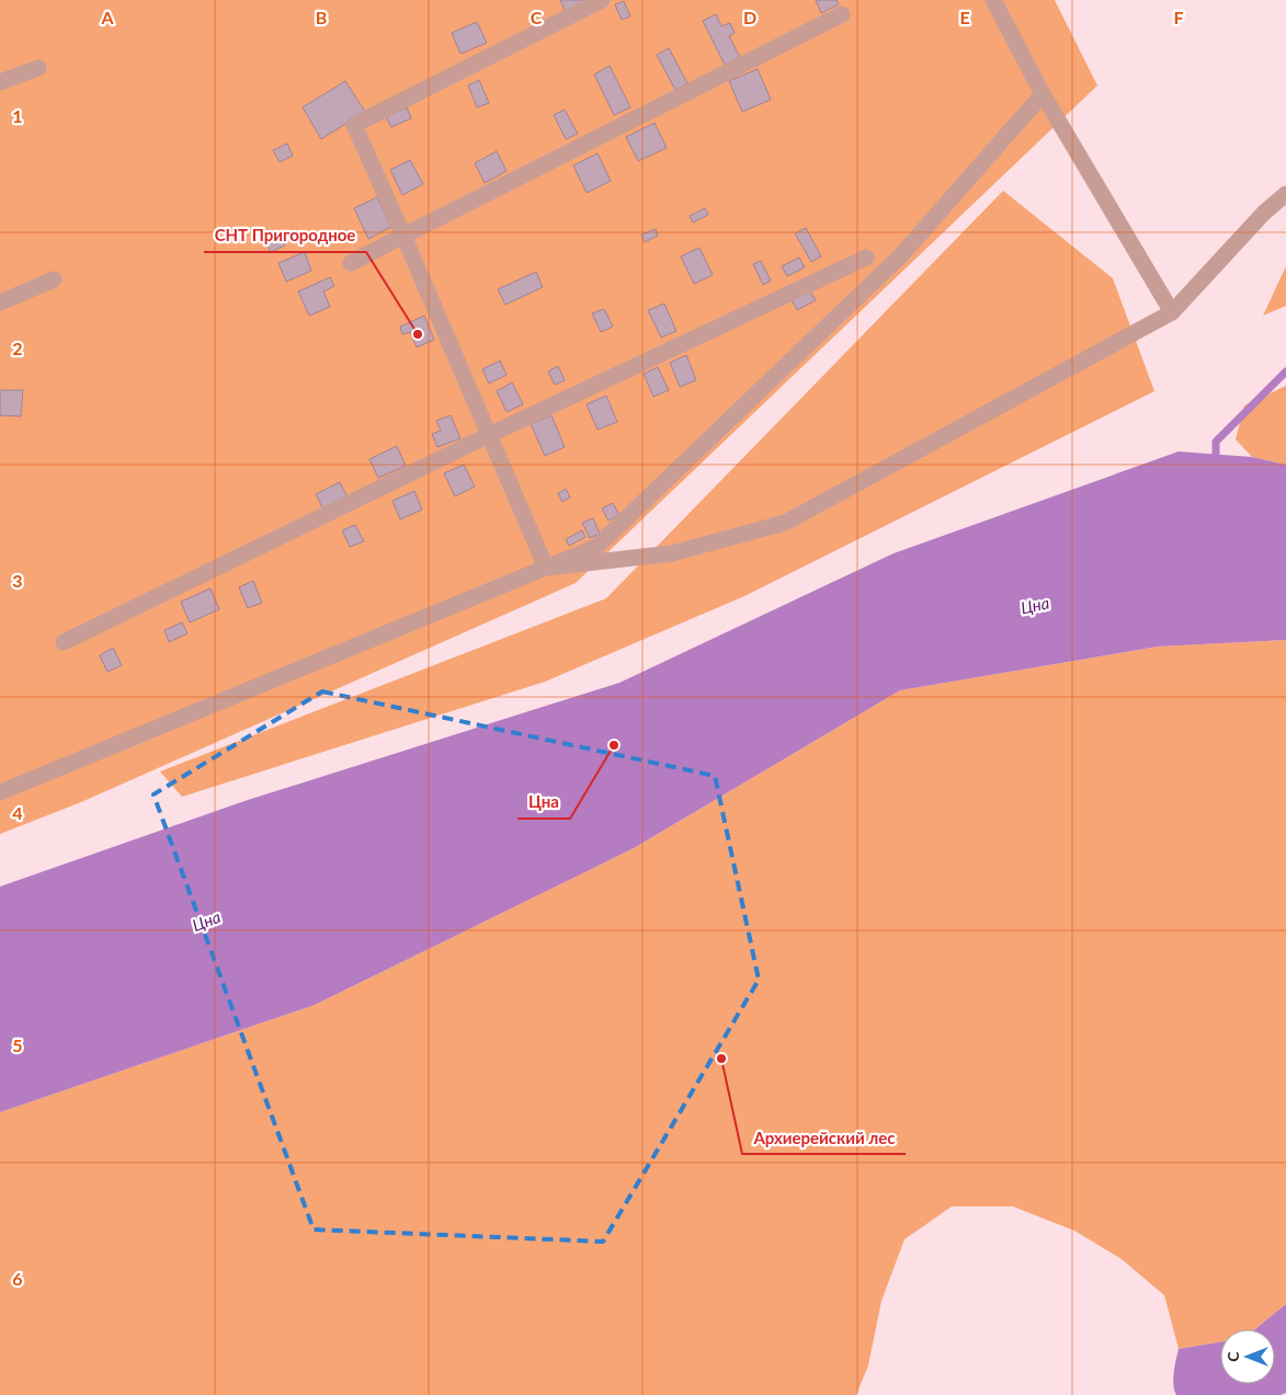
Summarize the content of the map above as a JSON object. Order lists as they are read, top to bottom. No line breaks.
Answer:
{"water":["Цна"],"places":["СНТ Пригородное","Цна","Архиерейский лес"],"north":"left","grid":{"columns":["A","B","C","D","E","F"],"rows":["1","2","3","4","5","6"]}}
